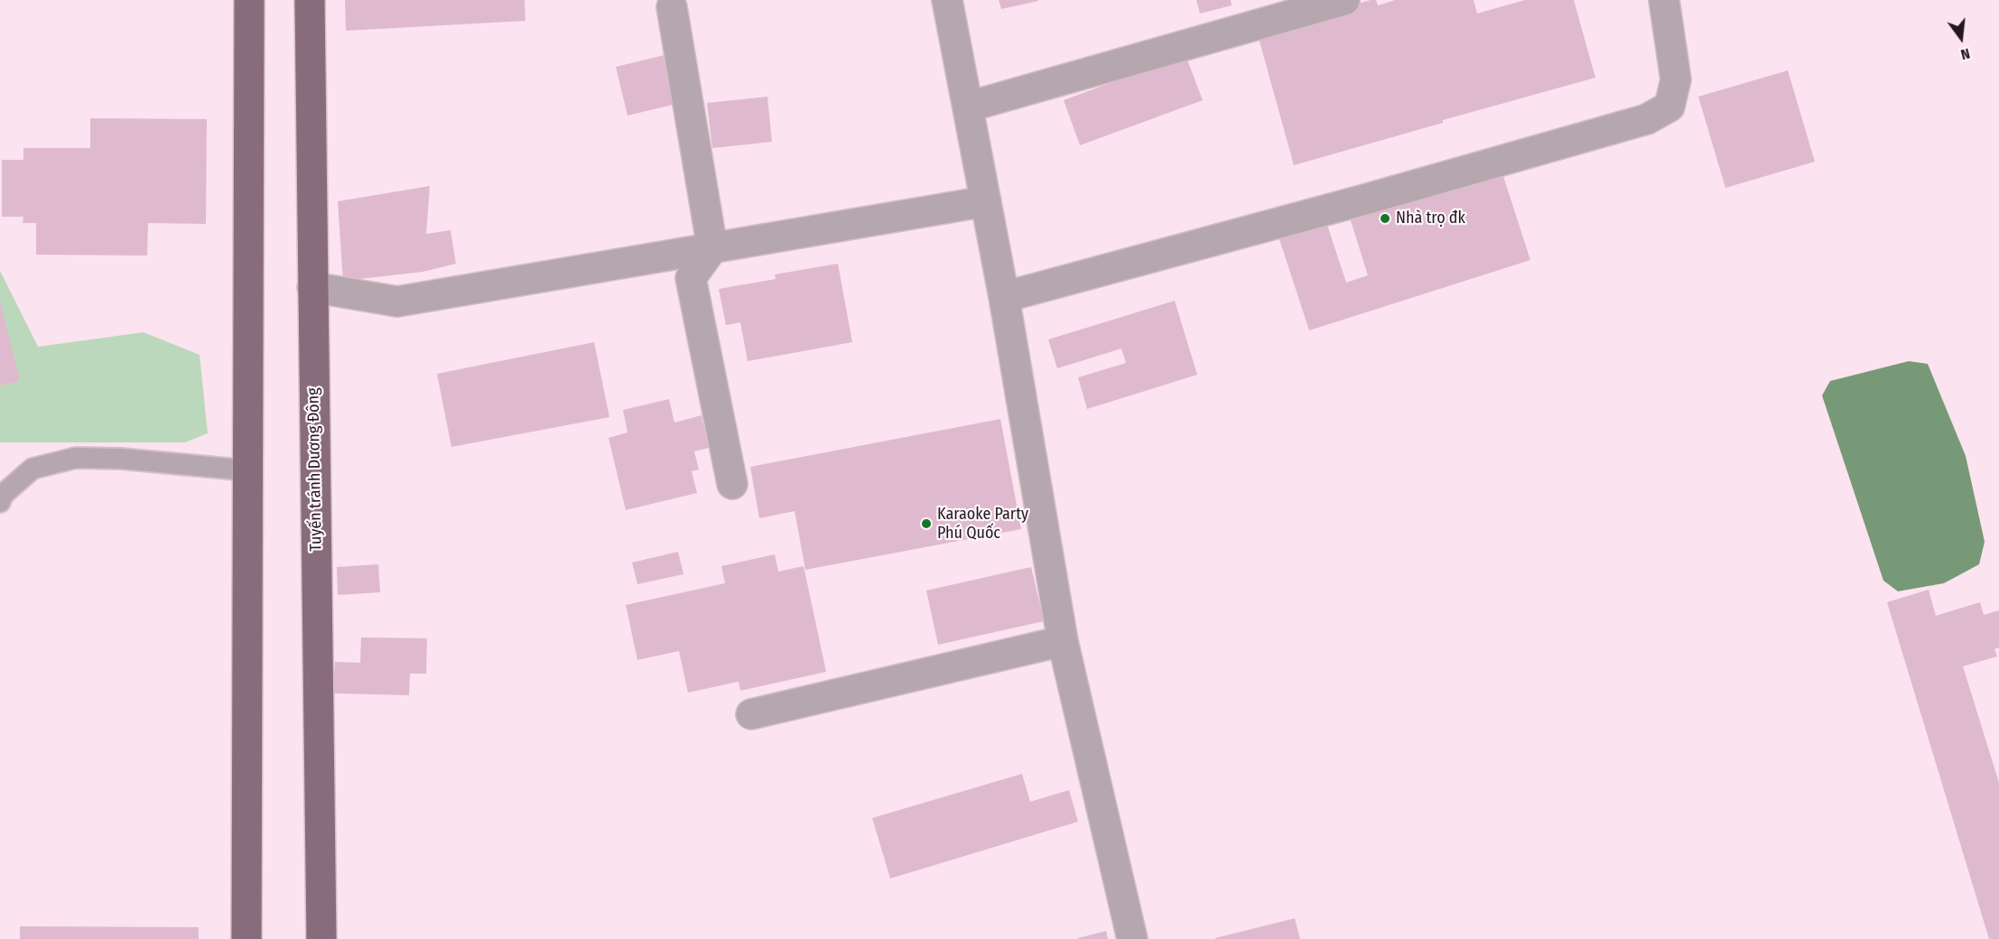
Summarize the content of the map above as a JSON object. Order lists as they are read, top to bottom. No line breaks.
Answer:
{"streets":{"main road":["Tuyến tránh Dương Đông"]},"places":["Nhà trọ đk","Karaoke Party Phú Quốc"],"north":"bottom"}
